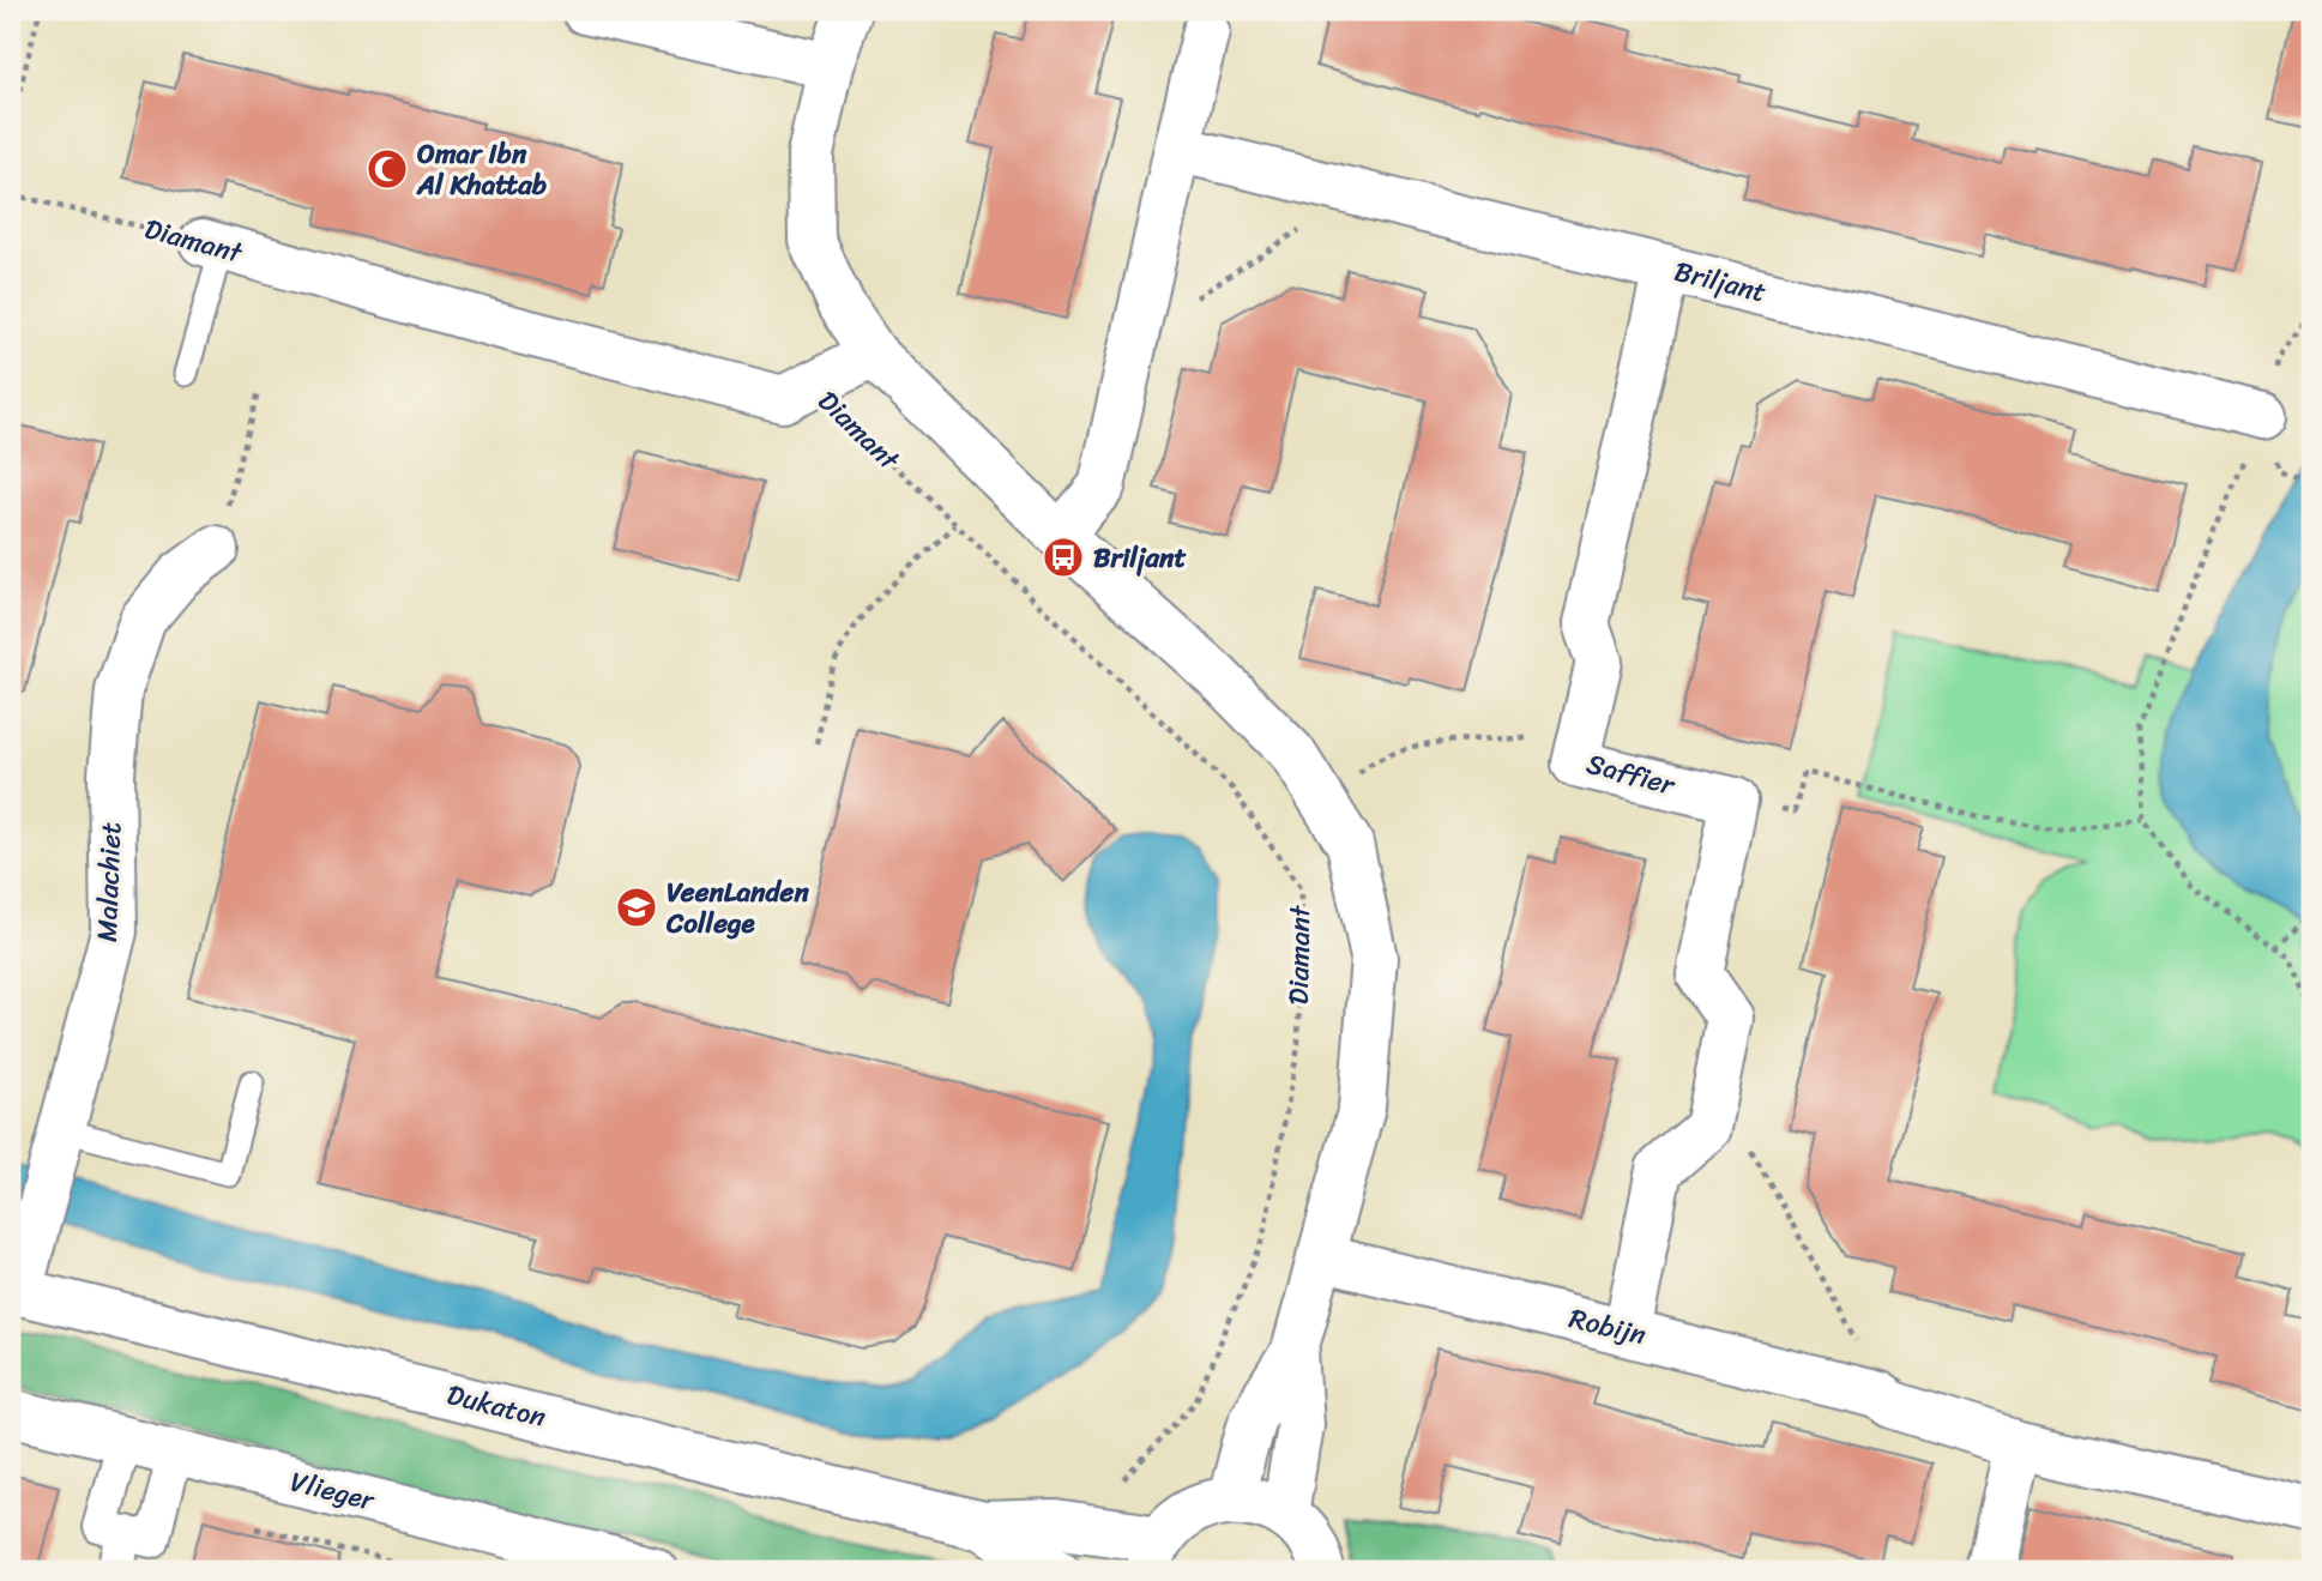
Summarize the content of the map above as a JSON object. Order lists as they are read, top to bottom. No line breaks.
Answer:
{"streets":{"street":["Diamant","Briljant","Saffier","Malachiet","Robijn","Dukaton","Vlieger"]},"crossings":[["Diamant","Dukaton"],["Briljant","Saffier"],["Malachiet","Dukaton"]],"places":{"mosque":["Omar Ibn Al Khattab"],"bus stop":["Briljant"],"school or university":["VeenLanden College"]}}
